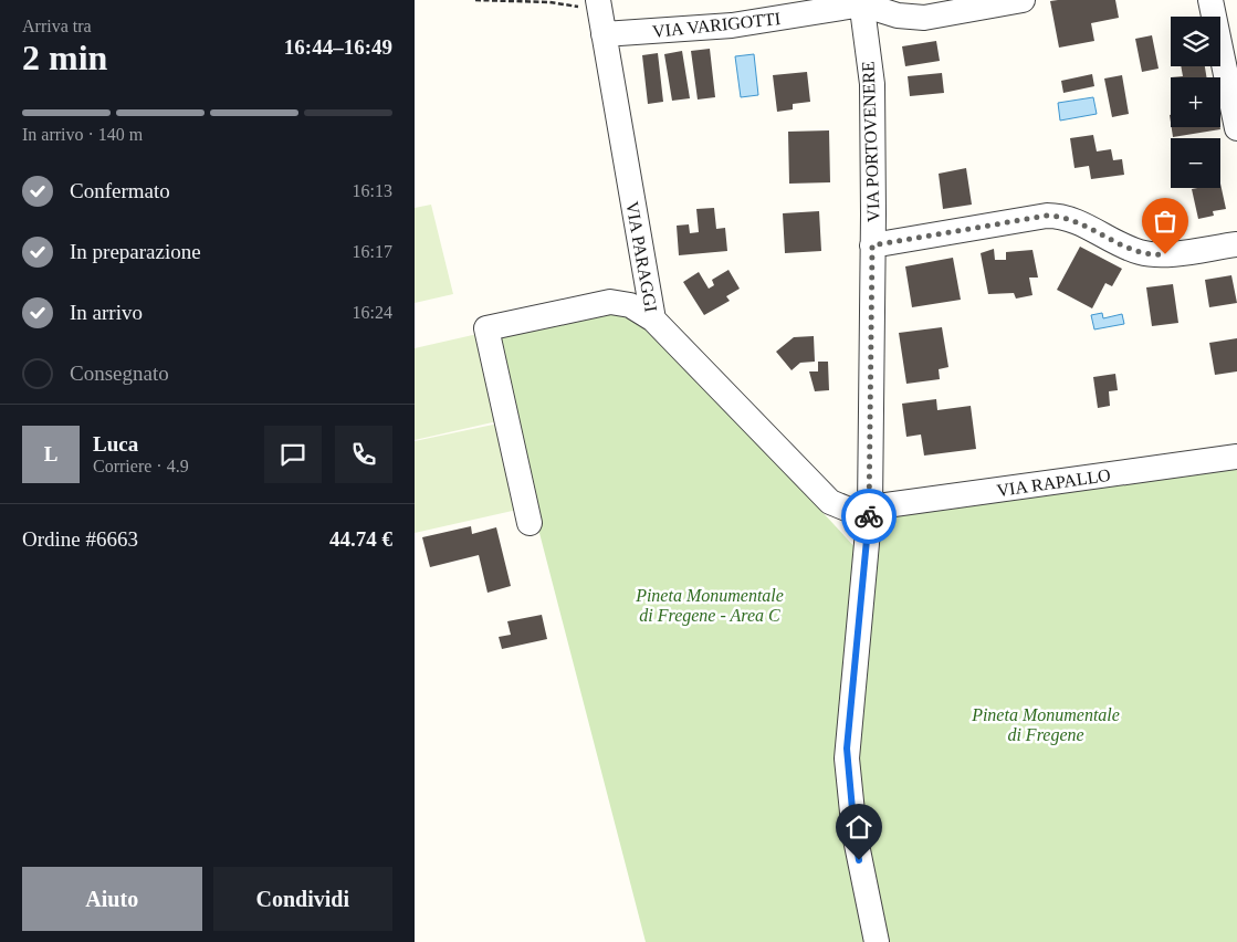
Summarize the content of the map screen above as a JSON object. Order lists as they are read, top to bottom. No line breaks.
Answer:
{"streets":{"street":["VIA VARIGOTTI","VIA PORTOVENERE","VIA PARAGGI","VIA RAPALLO"]},"crossings":[["VIA VARIGOTTI","VIA PORTOVENERE"],["VIA VARIGOTTI","VIA PARAGGI"],["VIA PORTOVENERE","VIA PARAGGI"],["VIA PORTOVENERE","VIA RAPALLO"],["VIA PARAGGI","VIA RAPALLO"]],"parks":["Pineta Monumentale di Fregene - Area C","Pineta Monumentale di Fregene"],"page":{"heading":["2 min","Arriva tra","16:44–16:49"],"panel":["Luca","Corriere · 4.9","Ordine #6663","44.74 €"],"map_buttons":["+","−"],"bar":"In arrivo · 140 m","list":[["Confermato","16:13"],["In preparazione","16:17"],["In arrivo","16:24"],"Consegnato"],"round":"L","buttons":["Aiuto","Condividi"]}}
